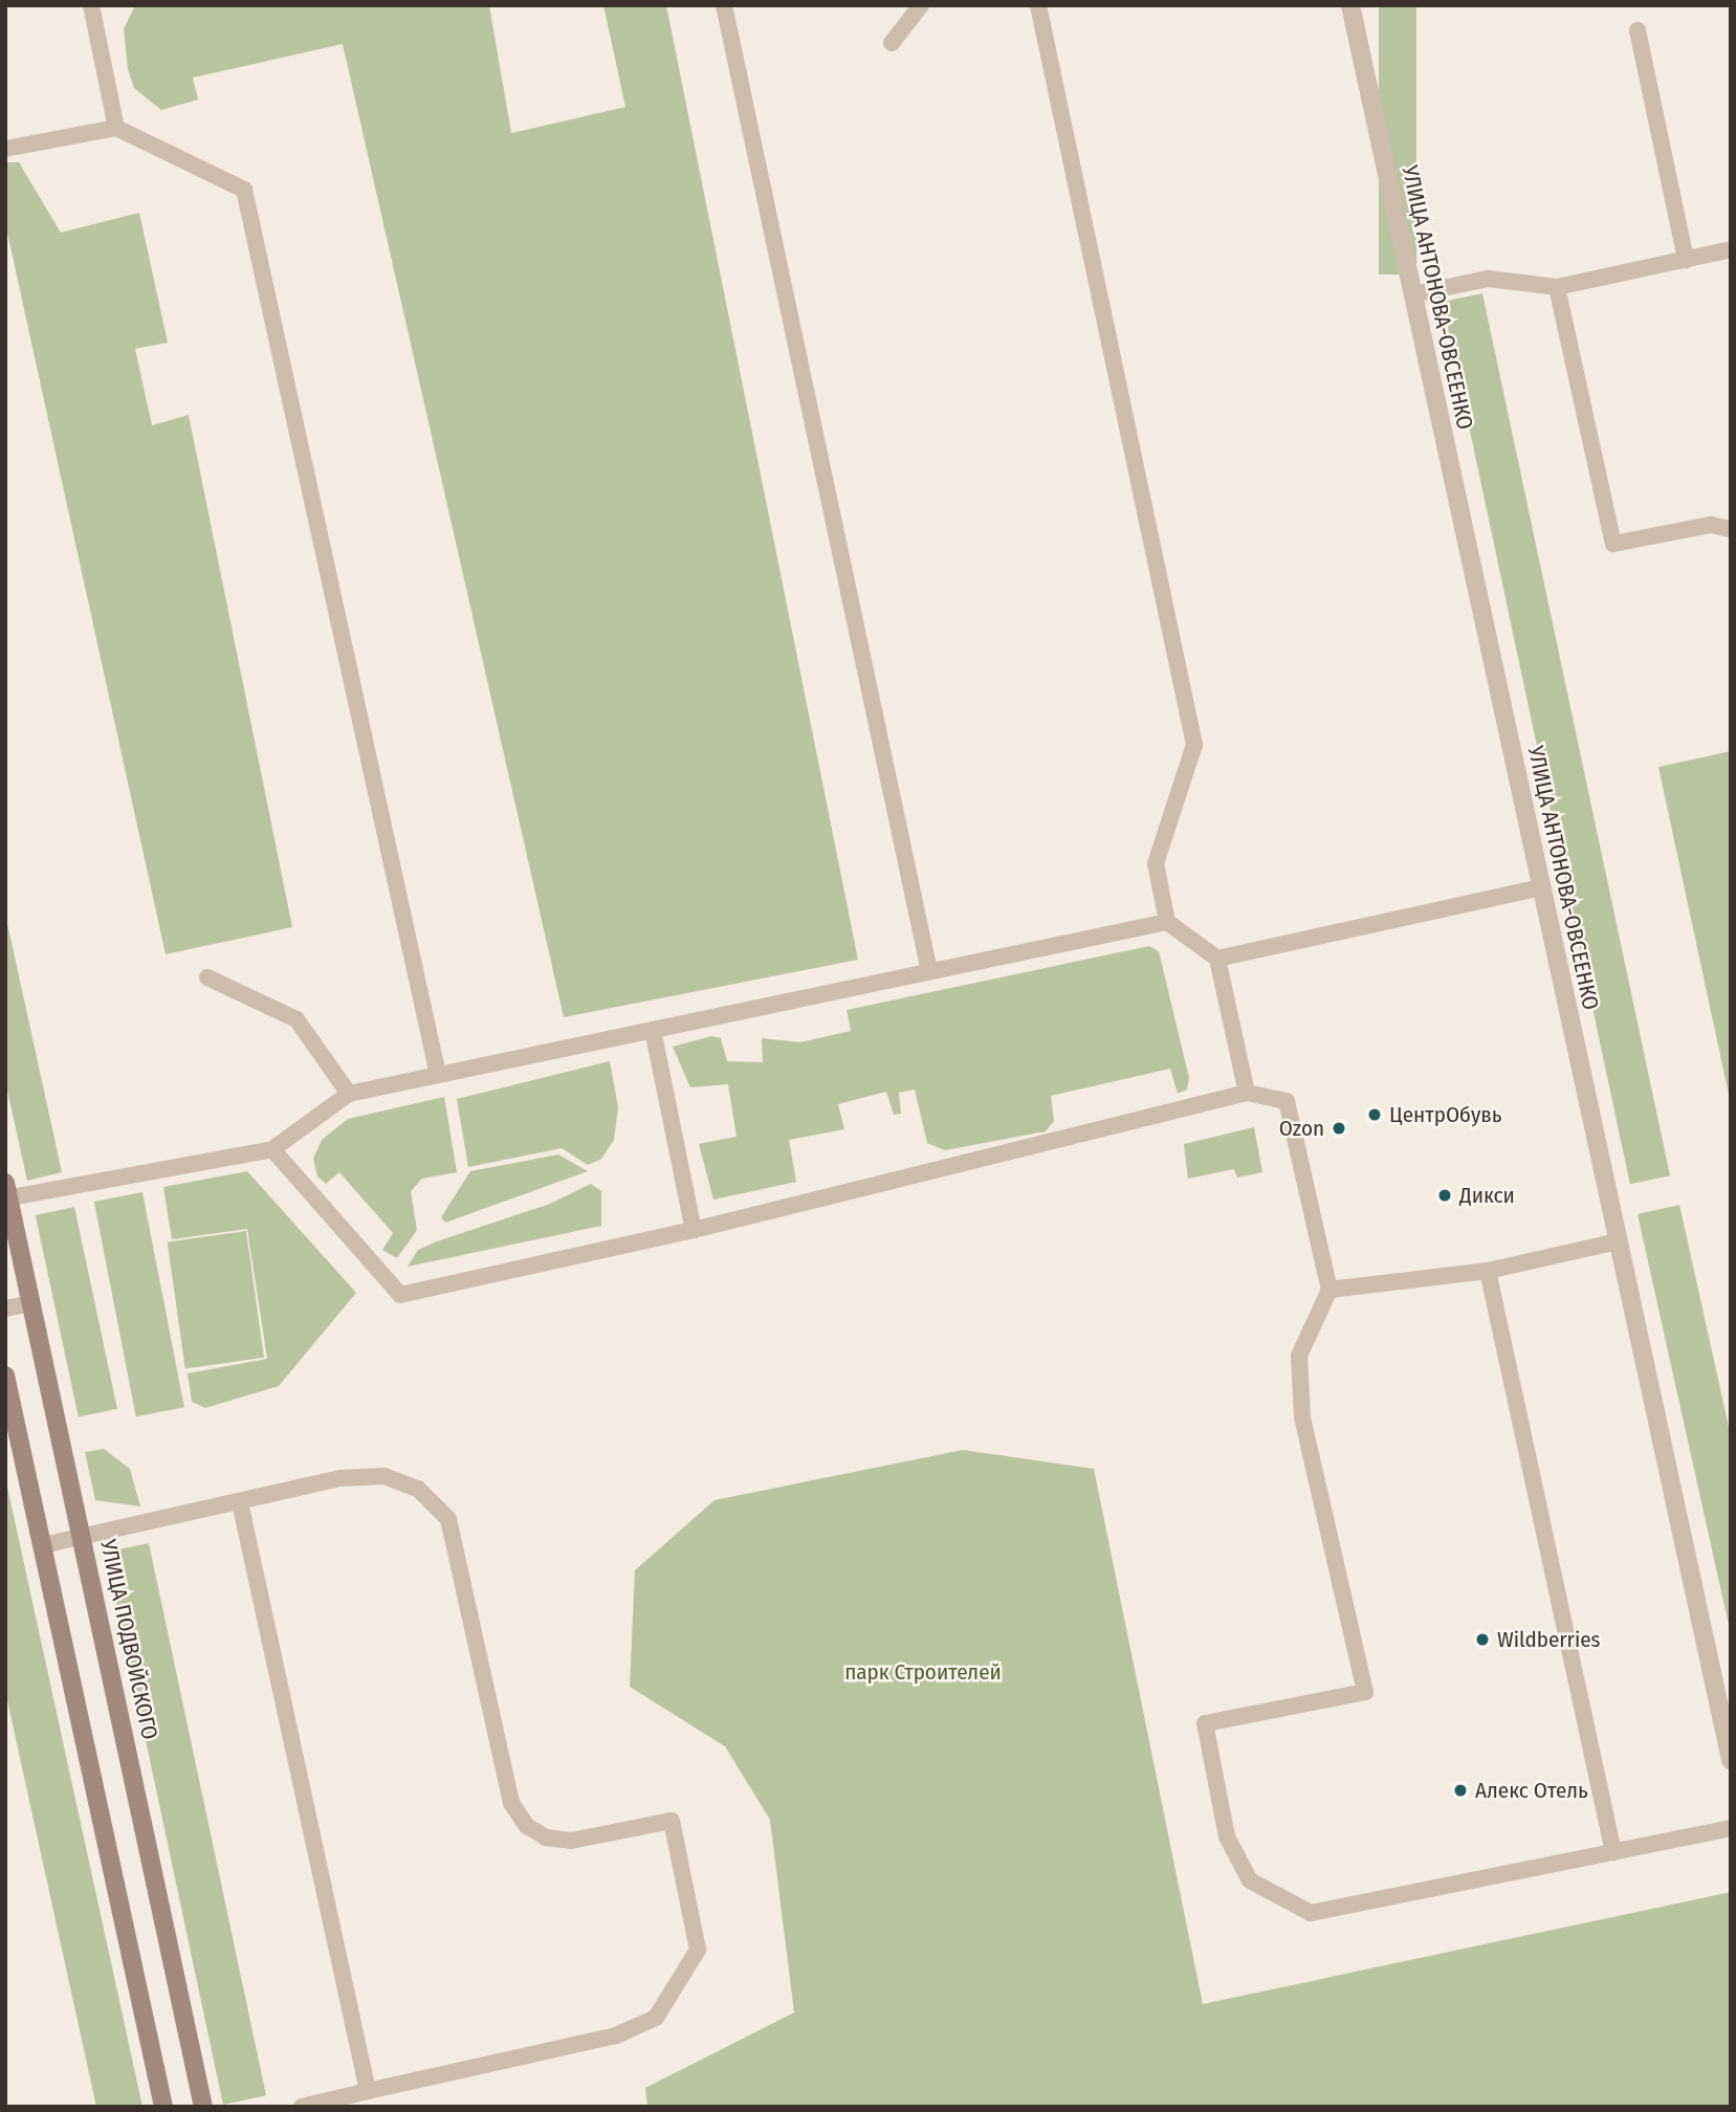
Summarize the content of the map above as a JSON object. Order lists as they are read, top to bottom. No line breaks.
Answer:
{"streets":{"street":["УЛИЦА АНТОНОВА-ОВСЕЕНКО","УЛИЦА ПОДВОЙСКОГО"]},"parks":["парк Строителей"],"places":["ЦентрОбувь","Ozon","Дикси","Wildberries","Алекс Отель"]}
